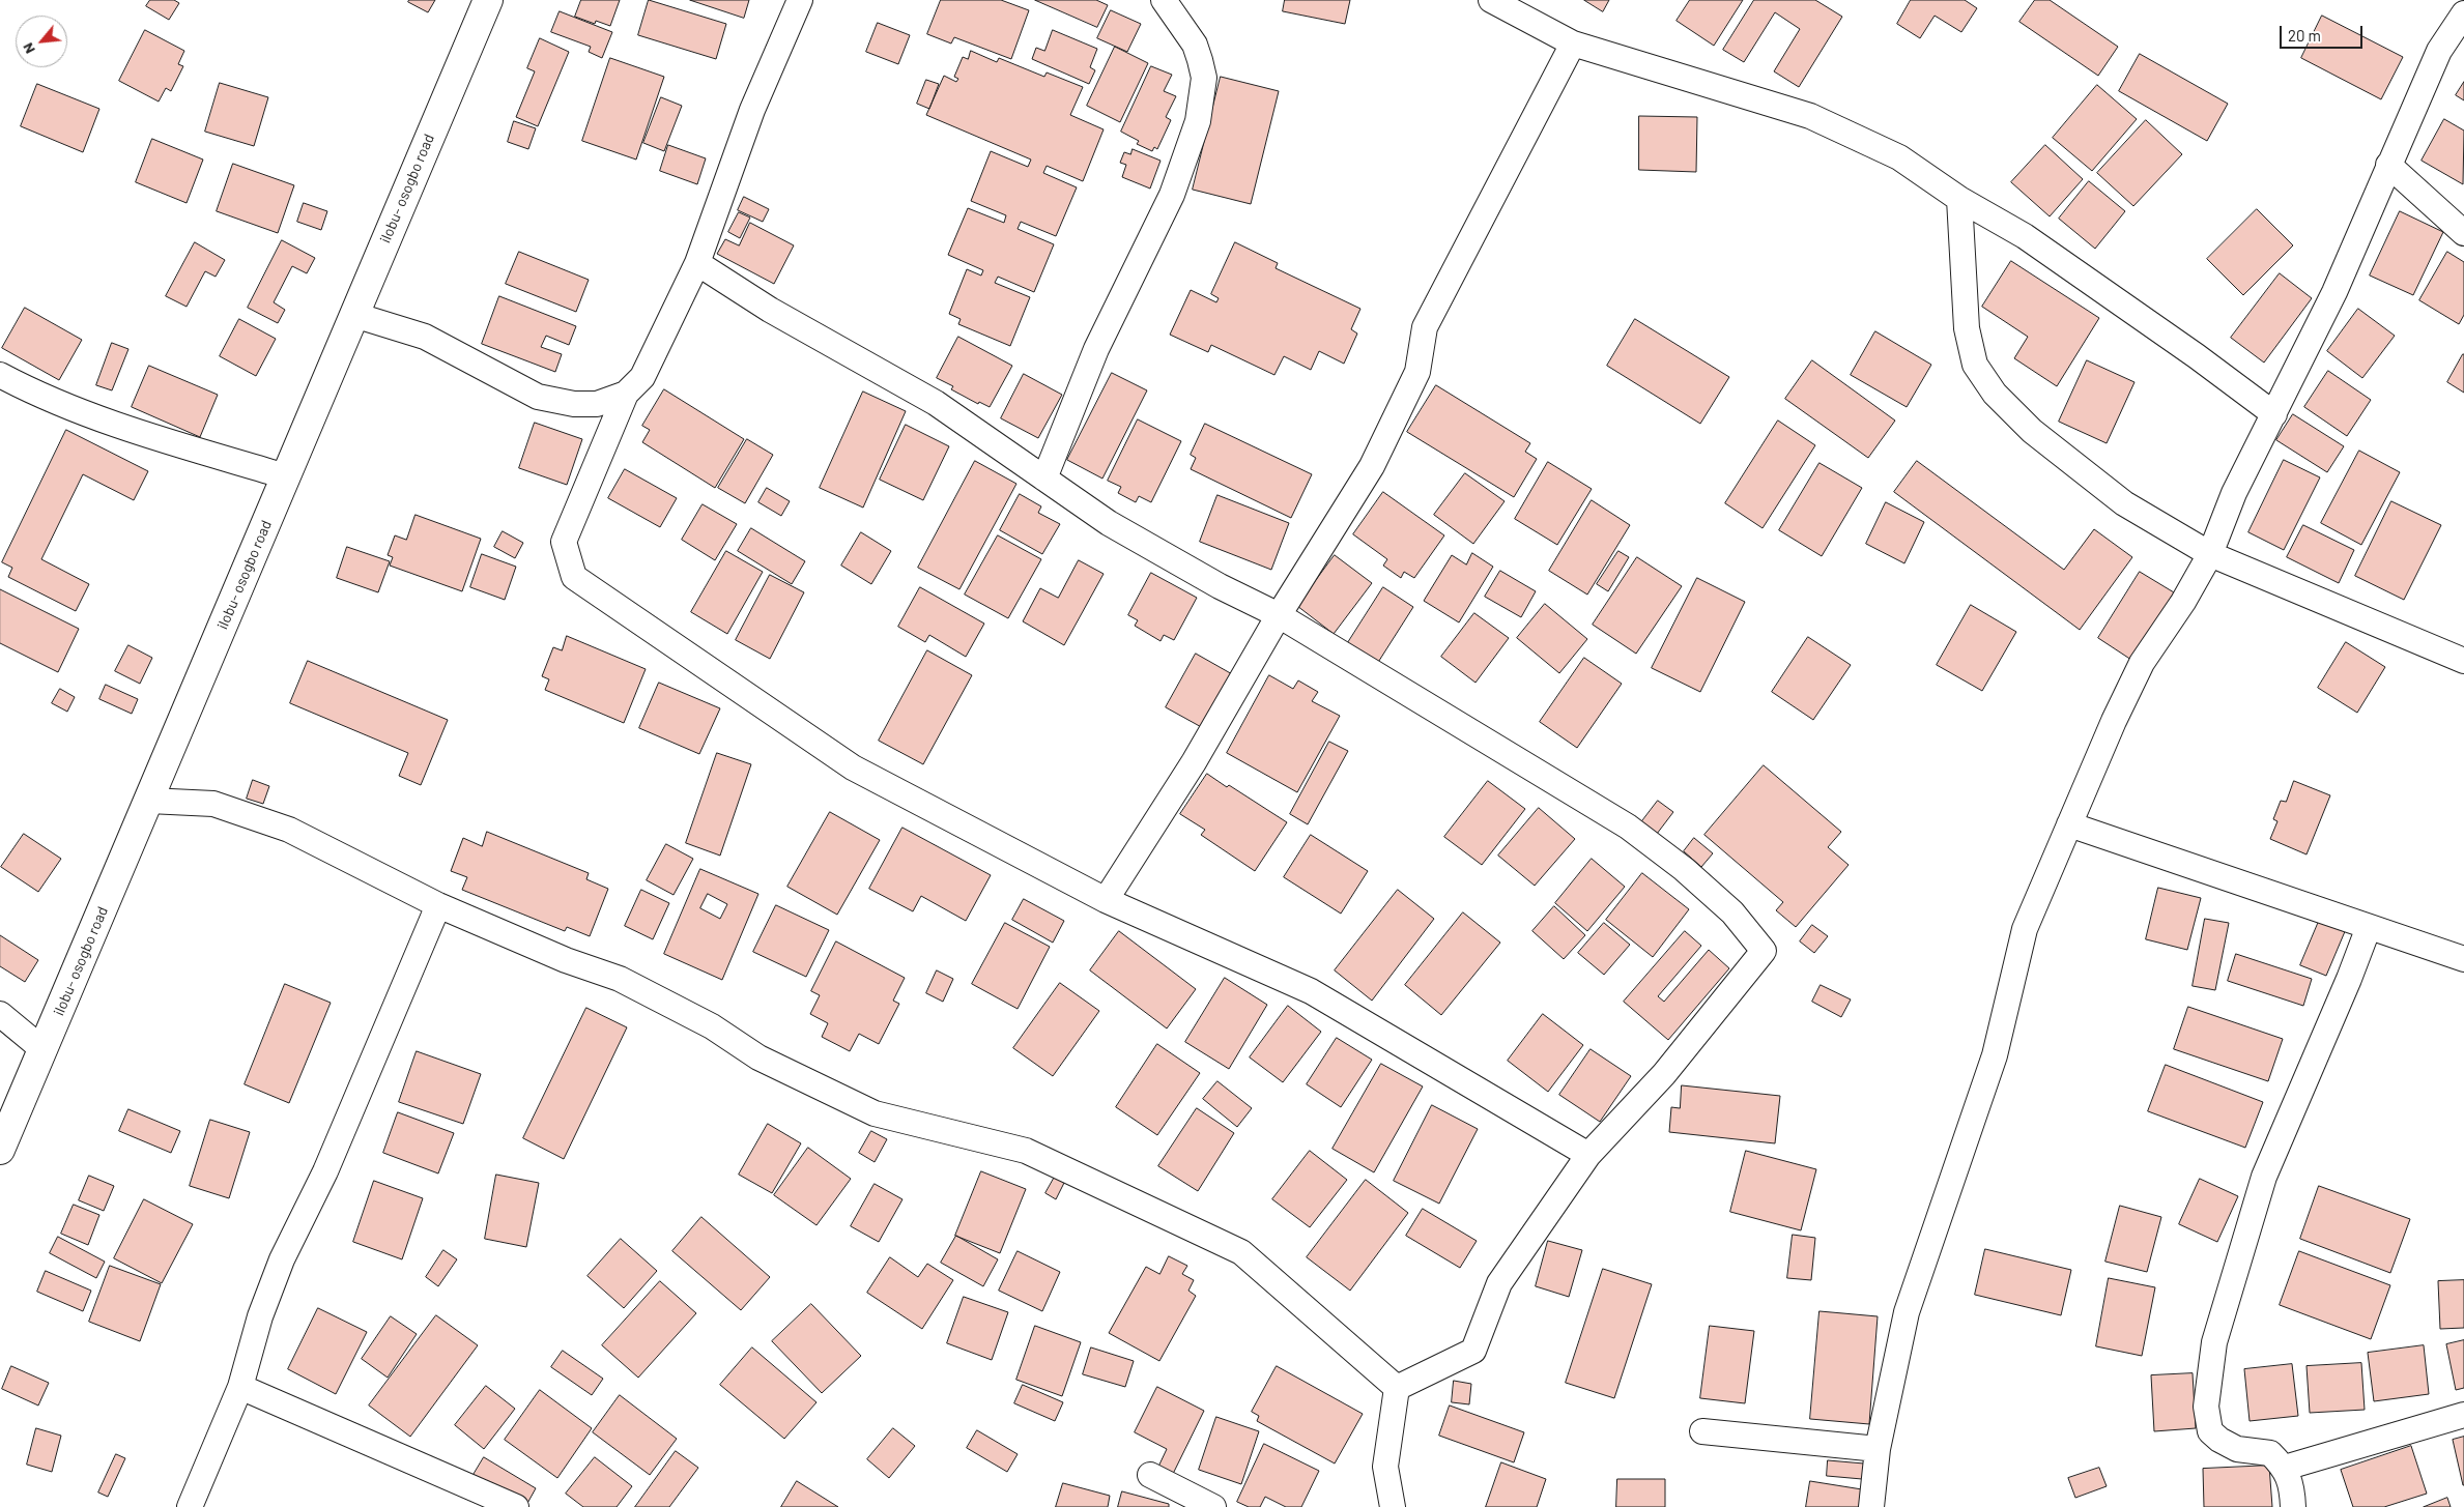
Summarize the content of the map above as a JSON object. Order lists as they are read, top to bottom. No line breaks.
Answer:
{"streets":{"main road":["ilobu- osogbo road"]},"scale_bar":"20 m","north":"bottom left"}
